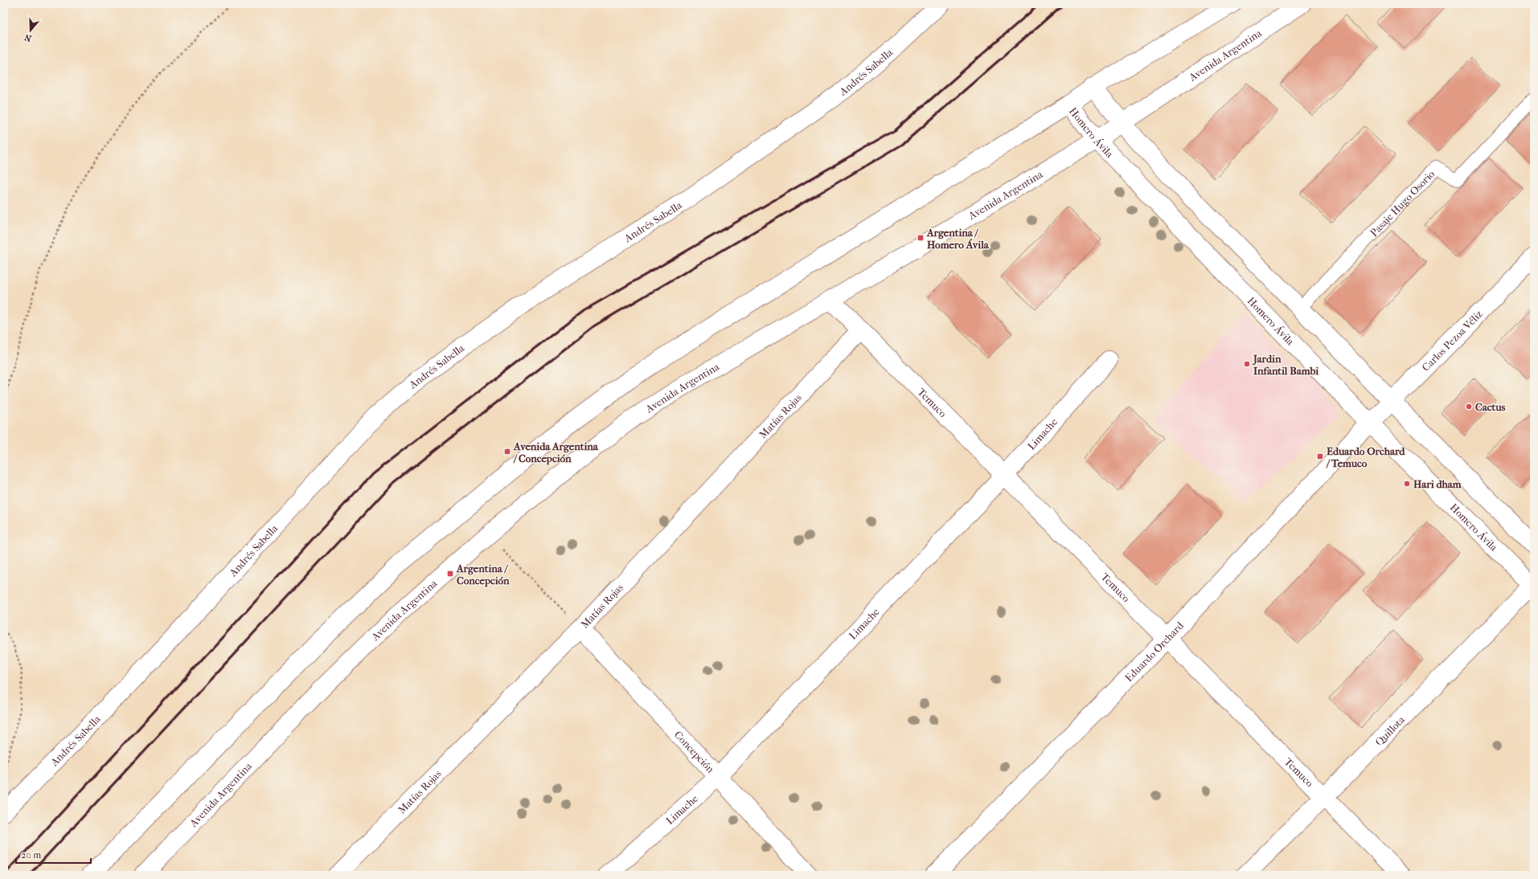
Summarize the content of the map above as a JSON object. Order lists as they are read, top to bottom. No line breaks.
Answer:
{"streets":{"main road":["Avenida Argentina","Andrés Sabella","Homero Ávila","Carlos Pezoa Véliz","Temuco","Matías Rojas","Limache","Eduardo Orchard","Quillota","Concepción"],"lane":["Pasaje Hugo Osorio"]},"crossings":[["Avenida Argentina","Homero Ávila"],["Avenida Argentina","Temuco"],["Homero Ávila","Carlos Pezoa Véliz"],["Homero Ávila","Eduardo Orchard"],["Homero Ávila","Quillota"],["Carlos Pezoa Véliz","Eduardo Orchard"],["Temuco","Matías Rojas"],["Temuco","Limache"],["Temuco","Eduardo Orchard"],["Temuco","Quillota"],["Matías Rojas","Concepción"],["Limache","Concepción"]],"places":{"transit":["Argentina / Homero Ávila","Avenida Argentina / Concepción","Eduardo Orchard / Temuco","Argentina / Concepción"],"other":["Jardin Infantil Bambi","Cactus","Hari dham"]},"scale_bar":"20 m","north":"bottom"}
